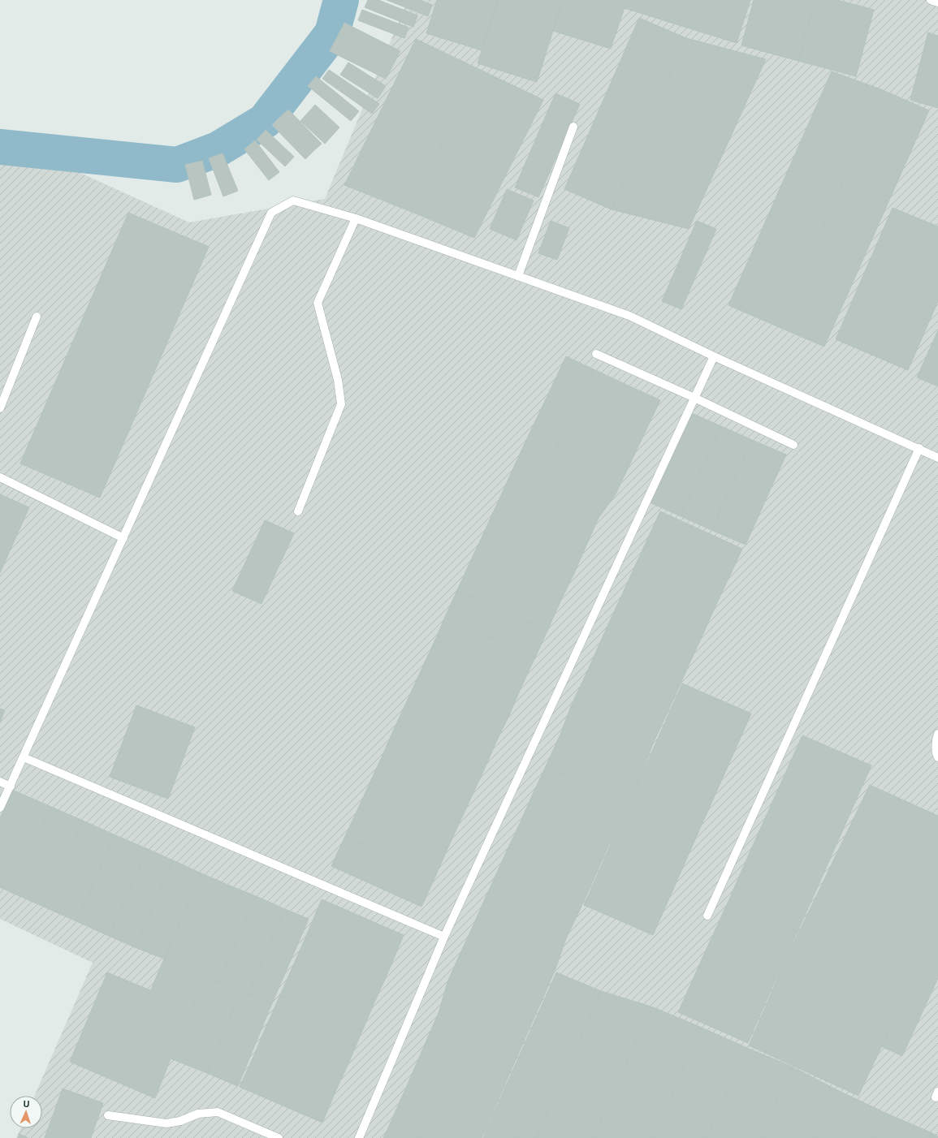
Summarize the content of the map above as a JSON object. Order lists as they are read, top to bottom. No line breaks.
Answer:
{"north":"top"}
